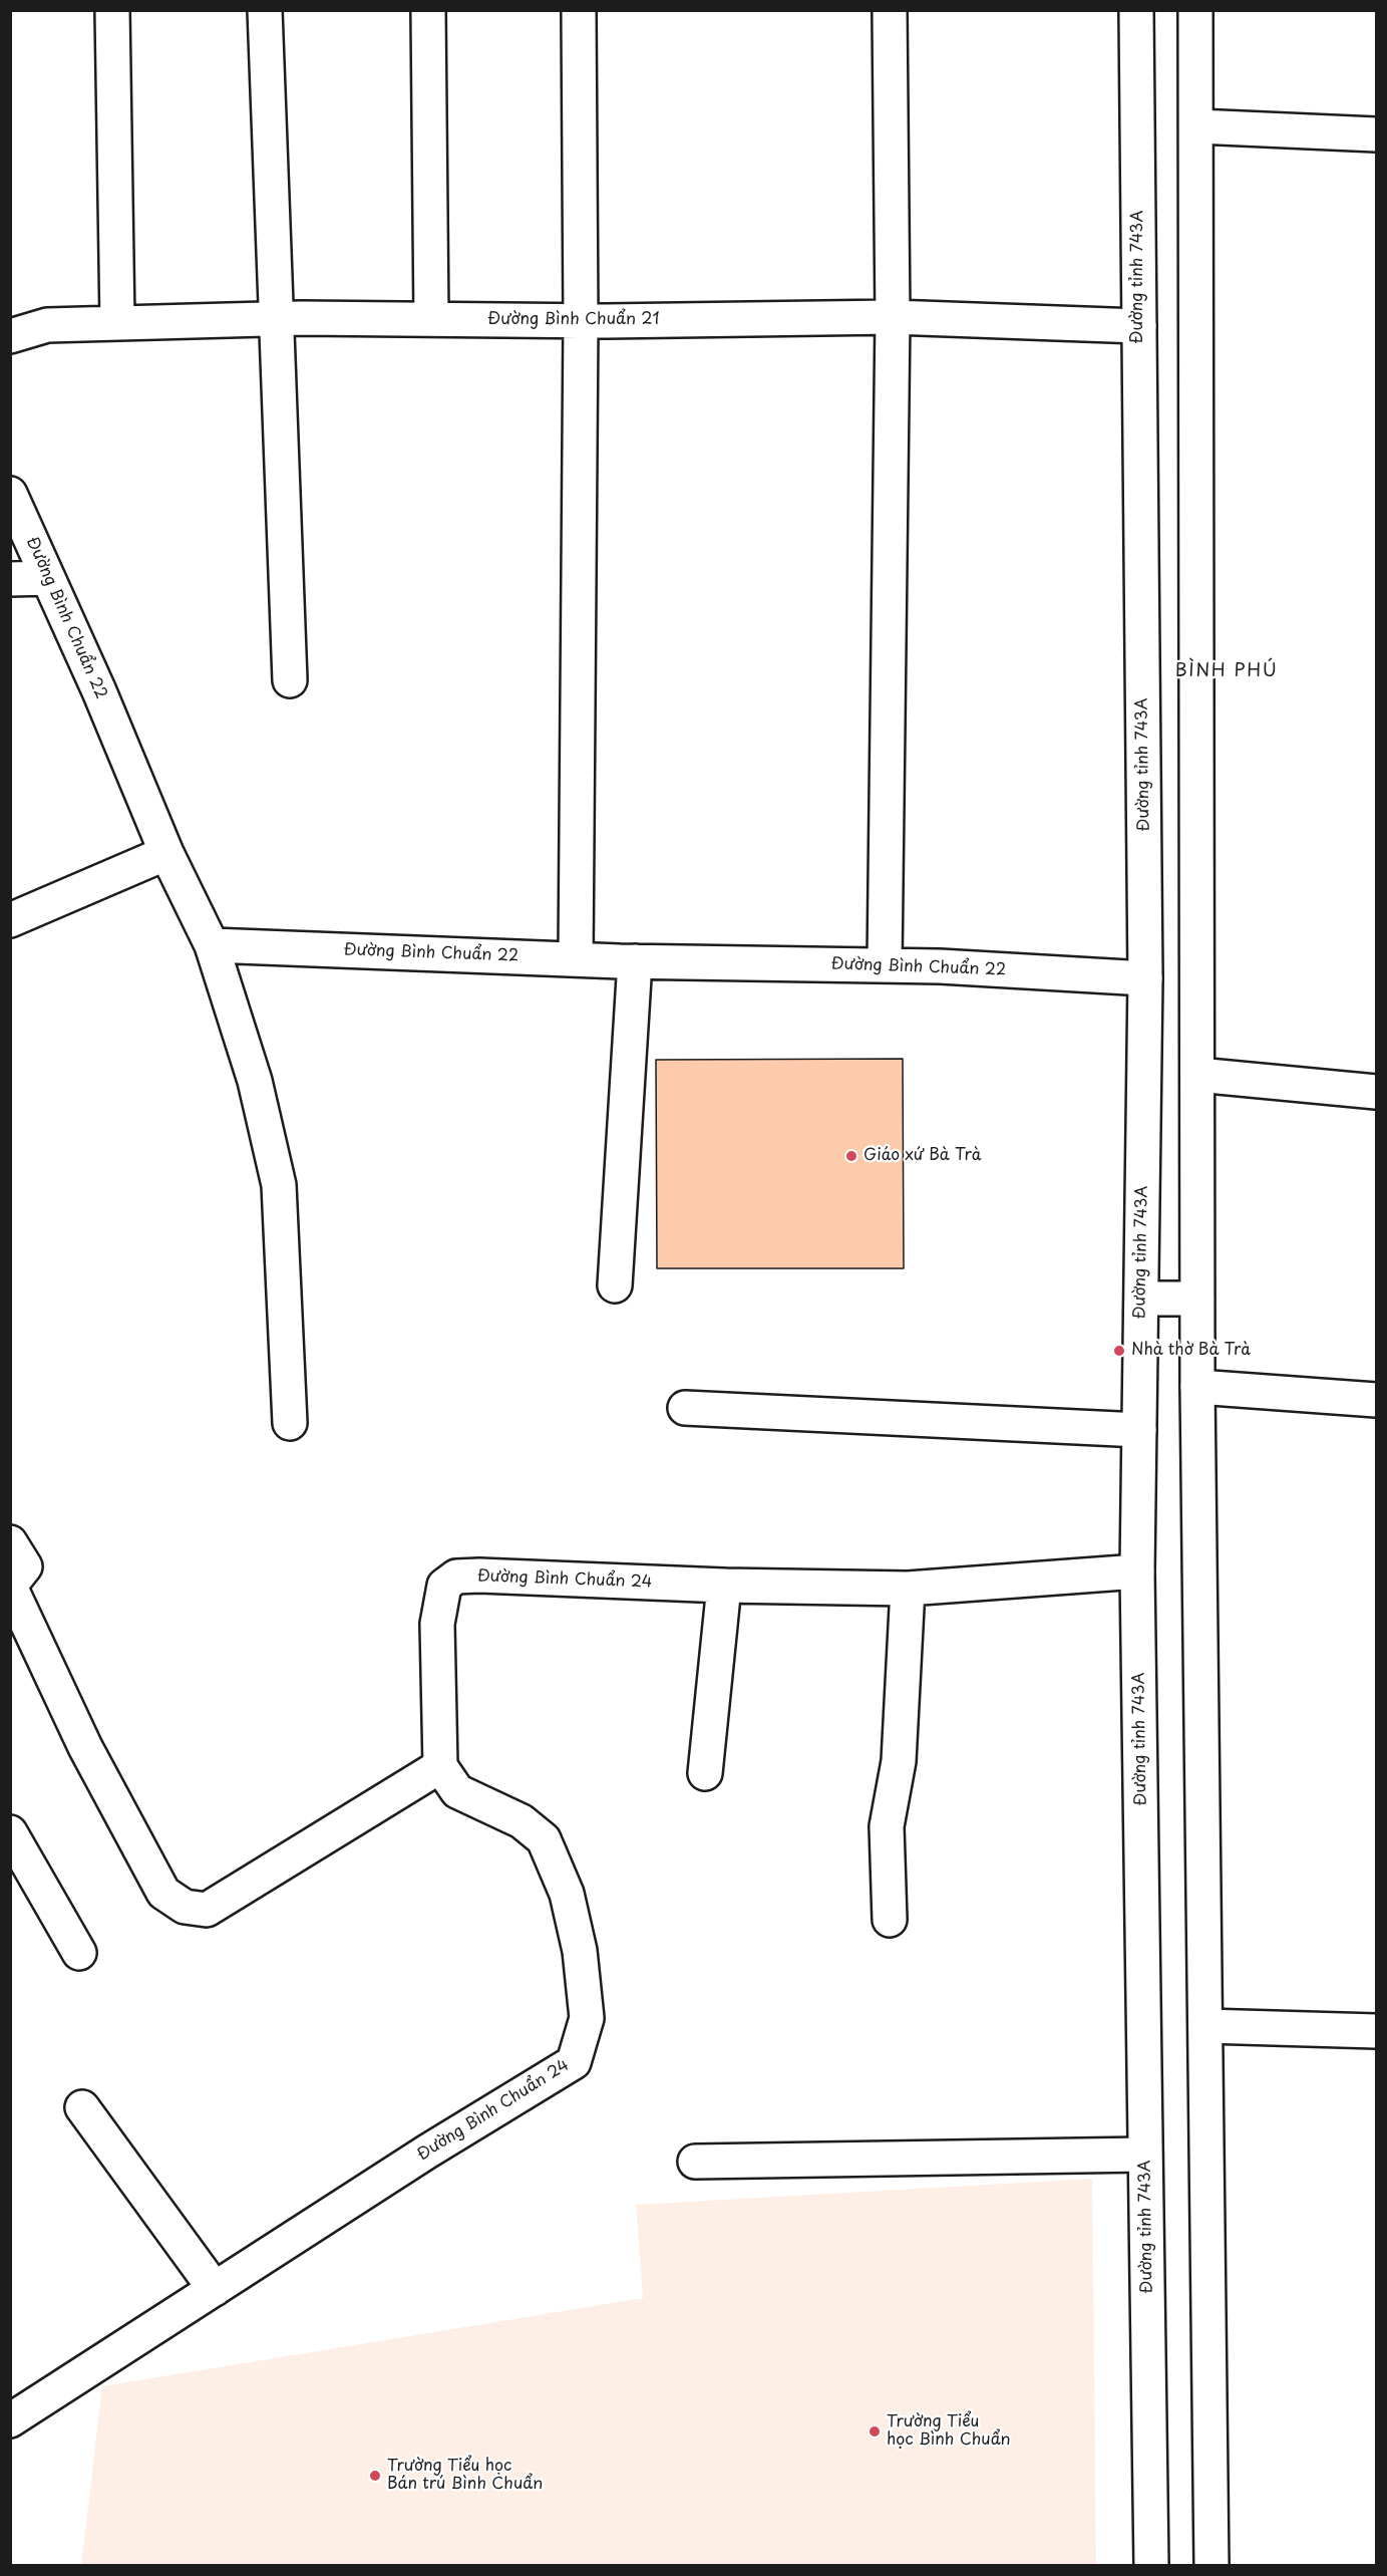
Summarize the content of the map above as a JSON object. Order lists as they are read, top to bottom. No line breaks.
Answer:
{"streets":{"street":["Đường tỉnh 743A","Đường Bình Chuẩn 21","Đường Bình Chuẩn 22","Đường Bình Chuẩn 24"]},"crossings":[["Đường tỉnh 743A","Đường Bình Chuẩn 21"],["Đường tỉnh 743A","Đường Bình Chuẩn 22"],["Đường tỉnh 743A","Đường Bình Chuẩn 24"]],"districts":["BÌNH PHÚ"],"places":["Giáo xứ Bà Trà","Nhà thờ Bà Trà","Trường Tiểu học Bình Chuẩn","Trường Tiểu học Bán trú Bình Chuẩn"]}
